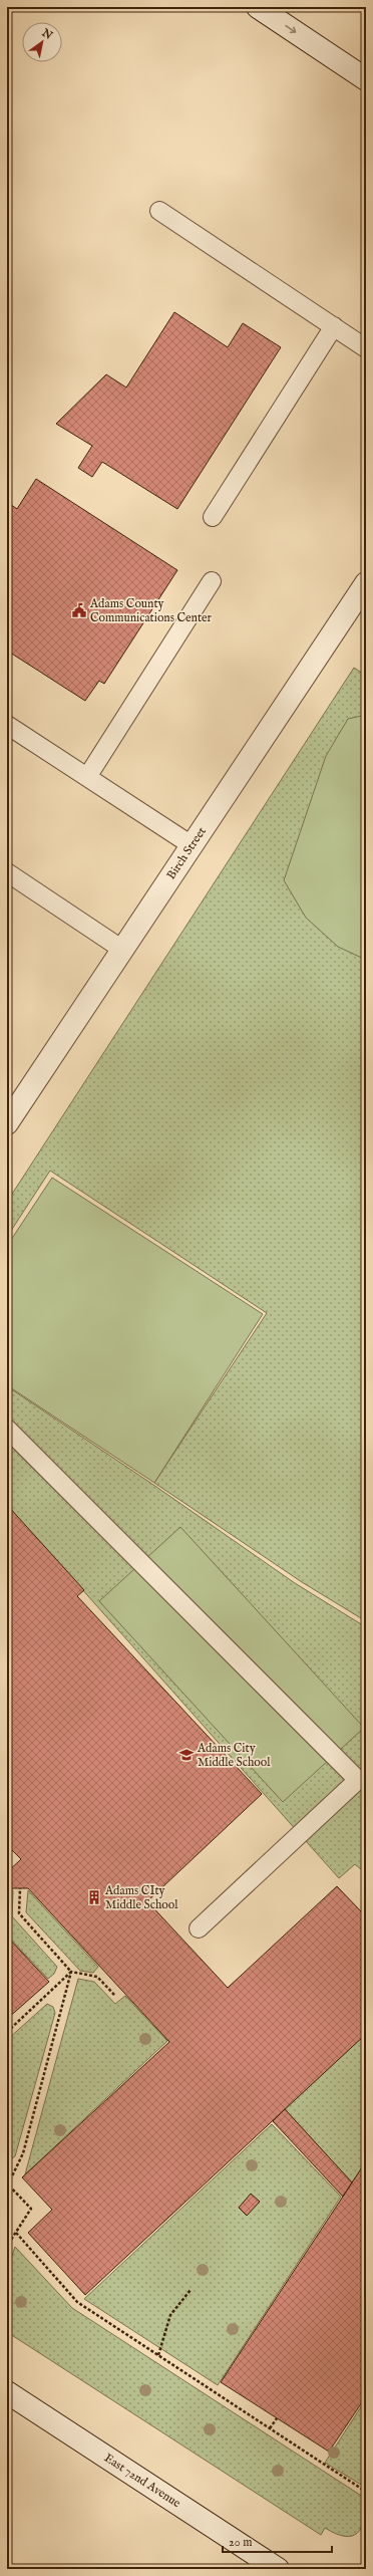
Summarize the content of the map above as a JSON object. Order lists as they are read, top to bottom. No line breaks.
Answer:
{"streets":{"street":["Birch Street","East 72nd Avenue"]},"places":{"public building":["Adams County Communications Center"],"school or university":["Adams City Middle School"],"building":["Adams CIty Middle School"]},"scale_bar":"20 m","north":"top right"}
